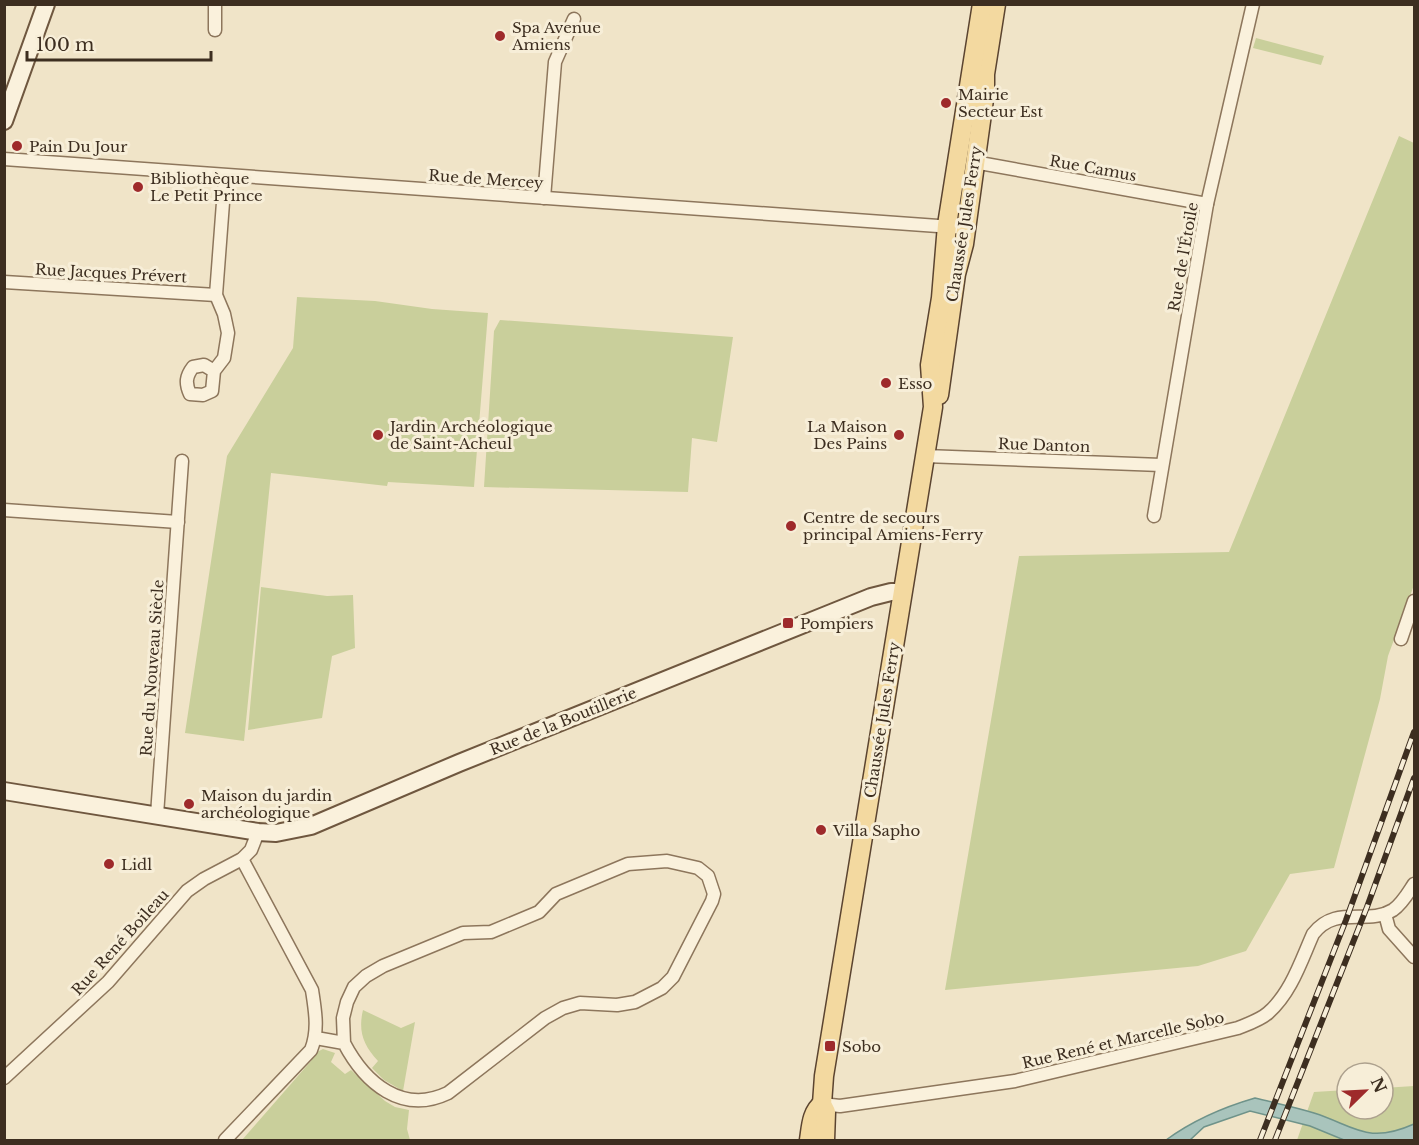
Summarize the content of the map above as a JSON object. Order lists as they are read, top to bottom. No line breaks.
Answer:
{"streets":{"main road":["Chaussée Jules Ferry"],"street":["Rue Camus","Rue de Mercey","Rue de l'Étoile","Rue Jacques Prévert","Rue Danton","Rue du Nouveau Siècle","Rue de la Boutillerie","Rue René Boileau","Rue René et Marcelle Sobo"]},"crossings":[["Rue Camus","Chaussée Jules Ferry"],["Rue Camus","Rue de l'Étoile"],["Rue de Mercey","Chaussée Jules Ferry"],["Chaussée Jules Ferry","Rue Danton"],["Chaussée Jules Ferry","Rue de la Boutillerie"],["Chaussée Jules Ferry","Rue René et Marcelle Sobo"],["Rue de l'Étoile","Rue Danton"],["Rue du Nouveau Siècle","Rue de la Boutillerie"]],"places":{"other":["Spa Avenue Amiens","Mairie Secteur Est","Pain Du Jour","Bibliothèque Le Petit Prince","Esso","Jardin Archéologique de Saint-Acheul","La Maison Des Pains","Centre de secours principal Amiens-Ferry","Maison du jardin archéologique","Villa Sapho","Lidl"],"transit":["Pompiers","Sobo"]},"scale_bar":"100 m","north":"top right"}
